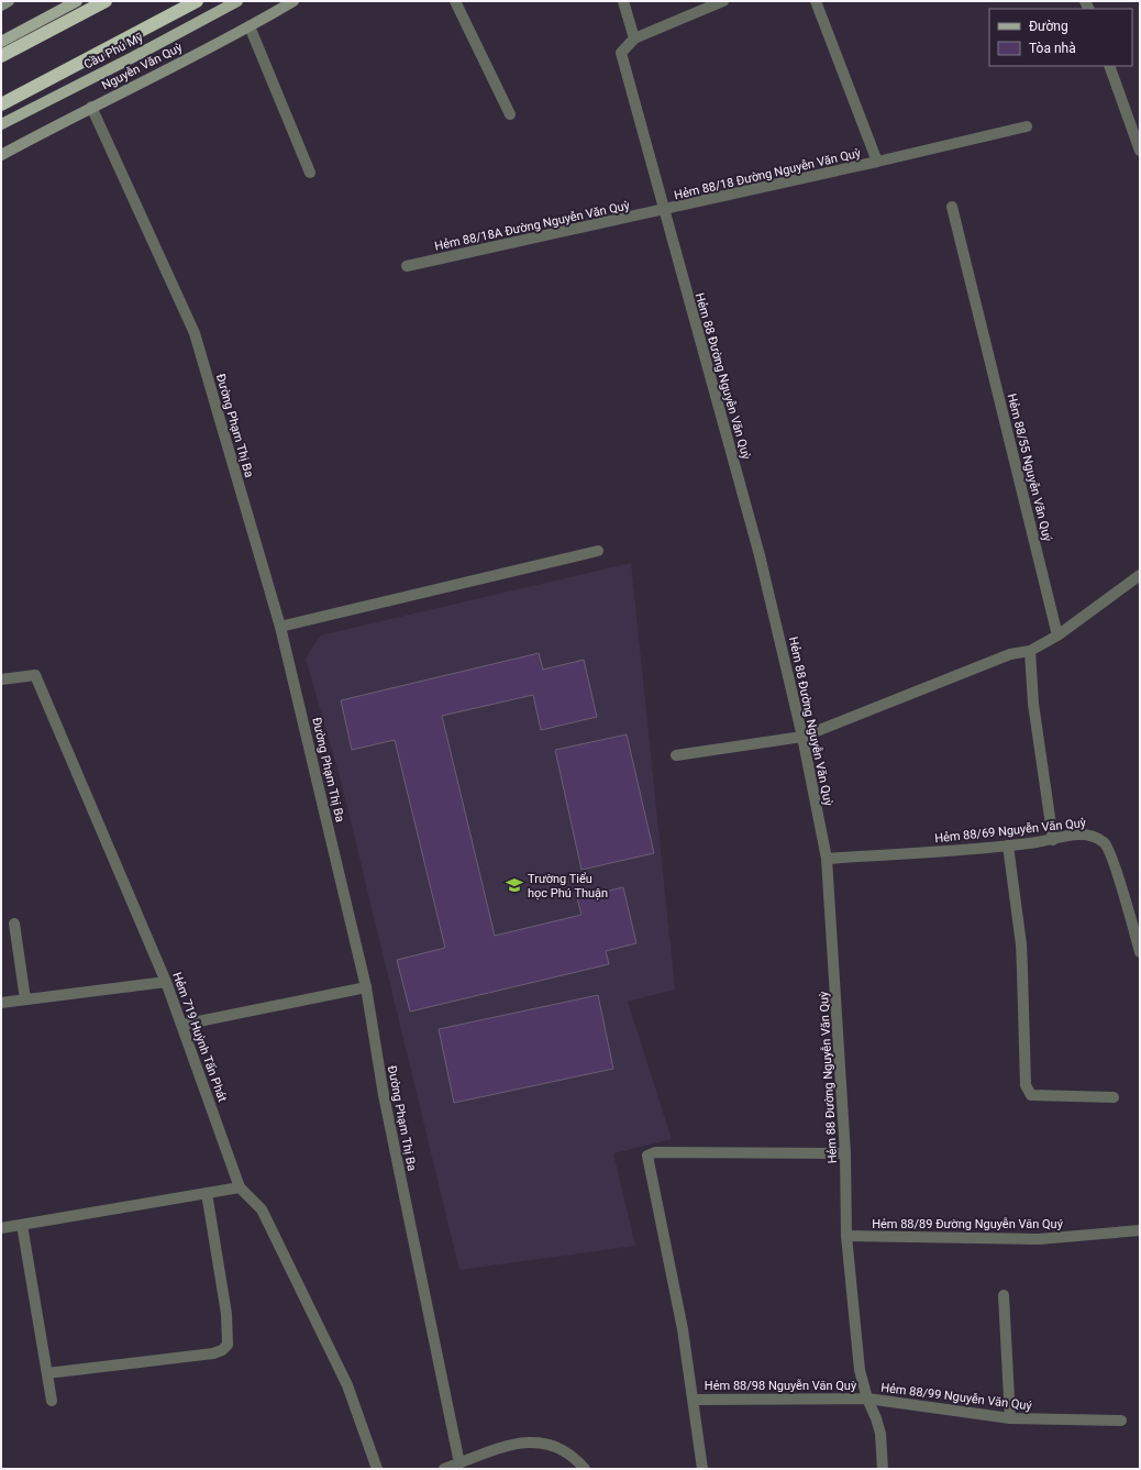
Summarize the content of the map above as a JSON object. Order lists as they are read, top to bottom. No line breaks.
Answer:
{"streets":{"highway":["Cầu Phú Mỹ"],"street":["Nguyễn Văn Quỳ","Hẻm 88/18 Đường Nguyễn Văn Quỳ","Hẻm 88/18A Đường Nguyễn Văn Quỳ","Hẻm 88 Đường Nguyễn Văn Quỳ","Đường Phạm Thị Ba","Hẻm 88/55 Nguyễn Văn Quý","Hẻm 88/69 Nguyễn Văn Quỳ","Hẻm 719 Huỳnh Tấn Phát","Hẻm 88/89 Đường Nguyễn Văn Quý","Hẻm 88/98 Nguyễn Văn Quỳ","Hẻm 88/99 Nguyễn Văn Quý"]},"crossings":[["Nguyễn Văn Quỳ","Đường Phạm Thị Ba"],["Hẻm 88/18 Đường Nguyễn Văn Quỳ","Hẻm 88/18A Đường Nguyễn Văn Quỳ"],["Hẻm 88/18 Đường Nguyễn Văn Quỳ","Hẻm 88 Đường Nguyễn Văn Quỳ"],["Hẻm 88/18A Đường Nguyễn Văn Quỳ","Hẻm 88 Đường Nguyễn Văn Quỳ"],["Hẻm 88 Đường Nguyễn Văn Quỳ","Hẻm 88/69 Nguyễn Văn Quỳ"],["Hẻm 88 Đường Nguyễn Văn Quỳ","Hẻm 88/89 Đường Nguyễn Văn Quý"],["Hẻm 88 Đường Nguyễn Văn Quỳ","Hẻm 88/98 Nguyễn Văn Quỳ"],["Hẻm 88 Đường Nguyễn Văn Quỳ","Hẻm 88/99 Nguyễn Văn Quý"],["Hẻm 88/98 Nguyễn Văn Quỳ","Hẻm 88/99 Nguyễn Văn Quý"]],"places":{"school or university":["Trường Tiểu học Phú Thuận"]},"legend":["Đường","Tòa nhà"]}
